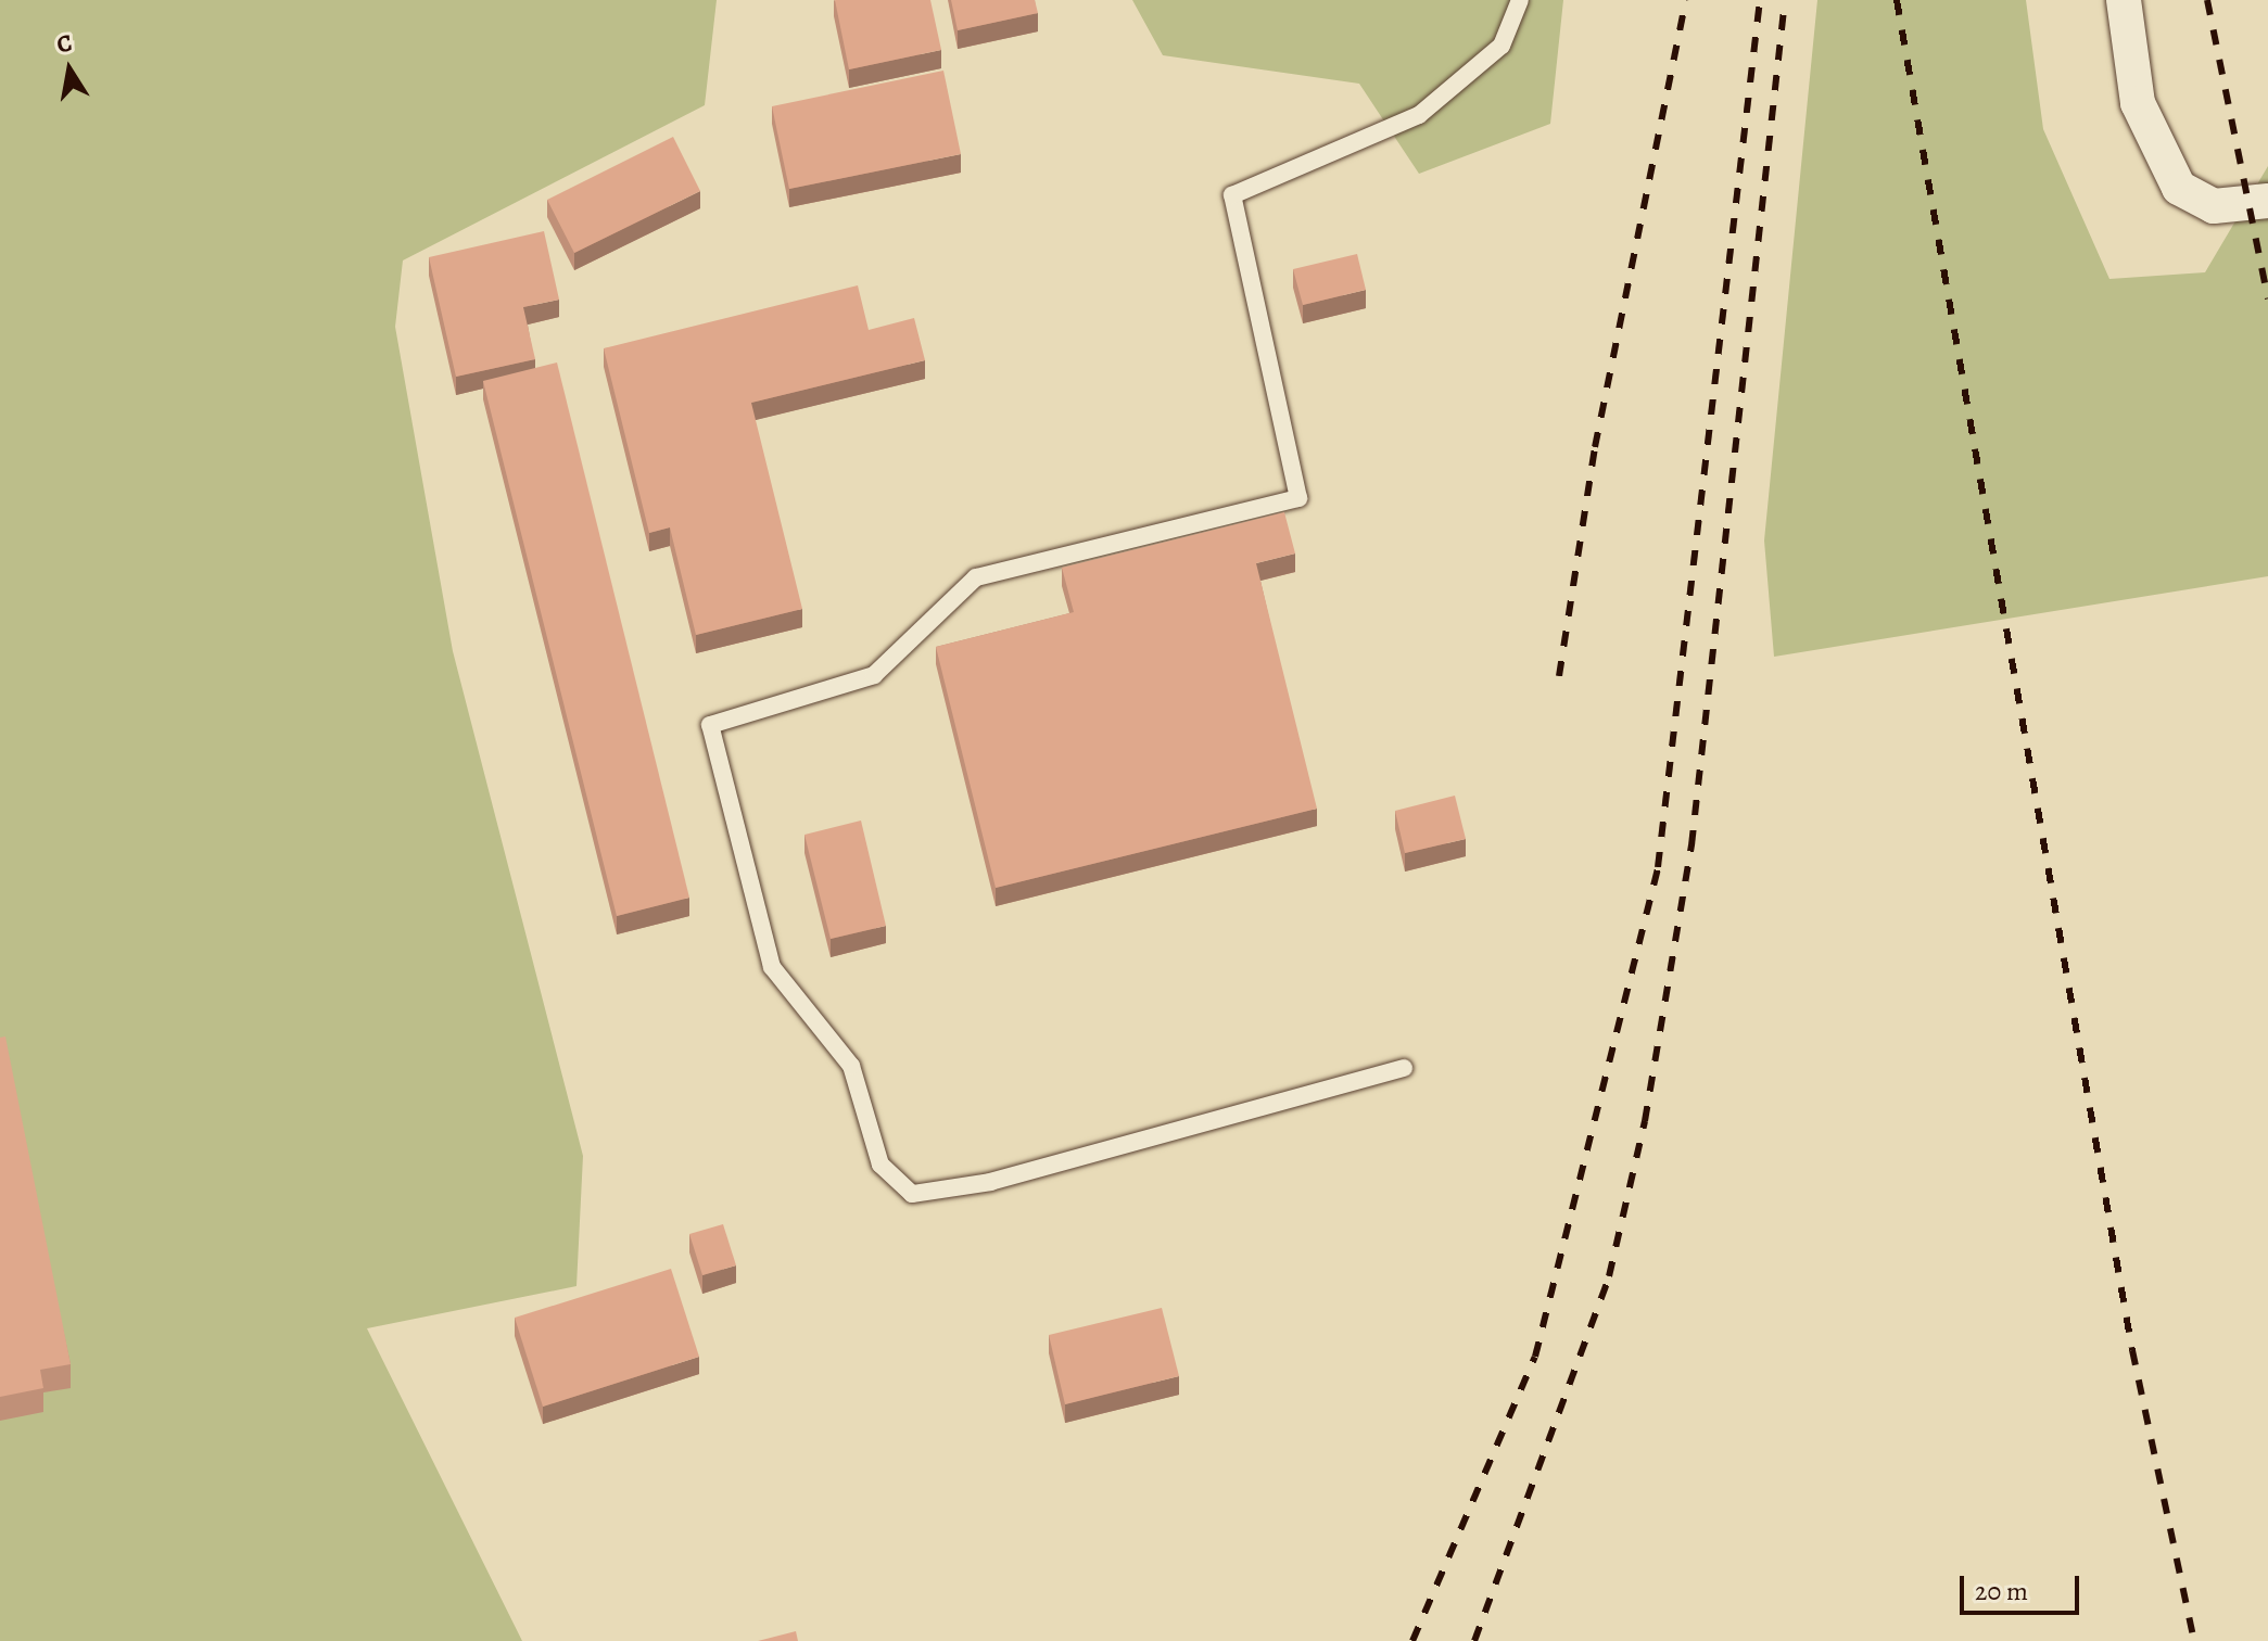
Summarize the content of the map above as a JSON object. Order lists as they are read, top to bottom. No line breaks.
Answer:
{"scale_bar":"20 m","north":"top"}
